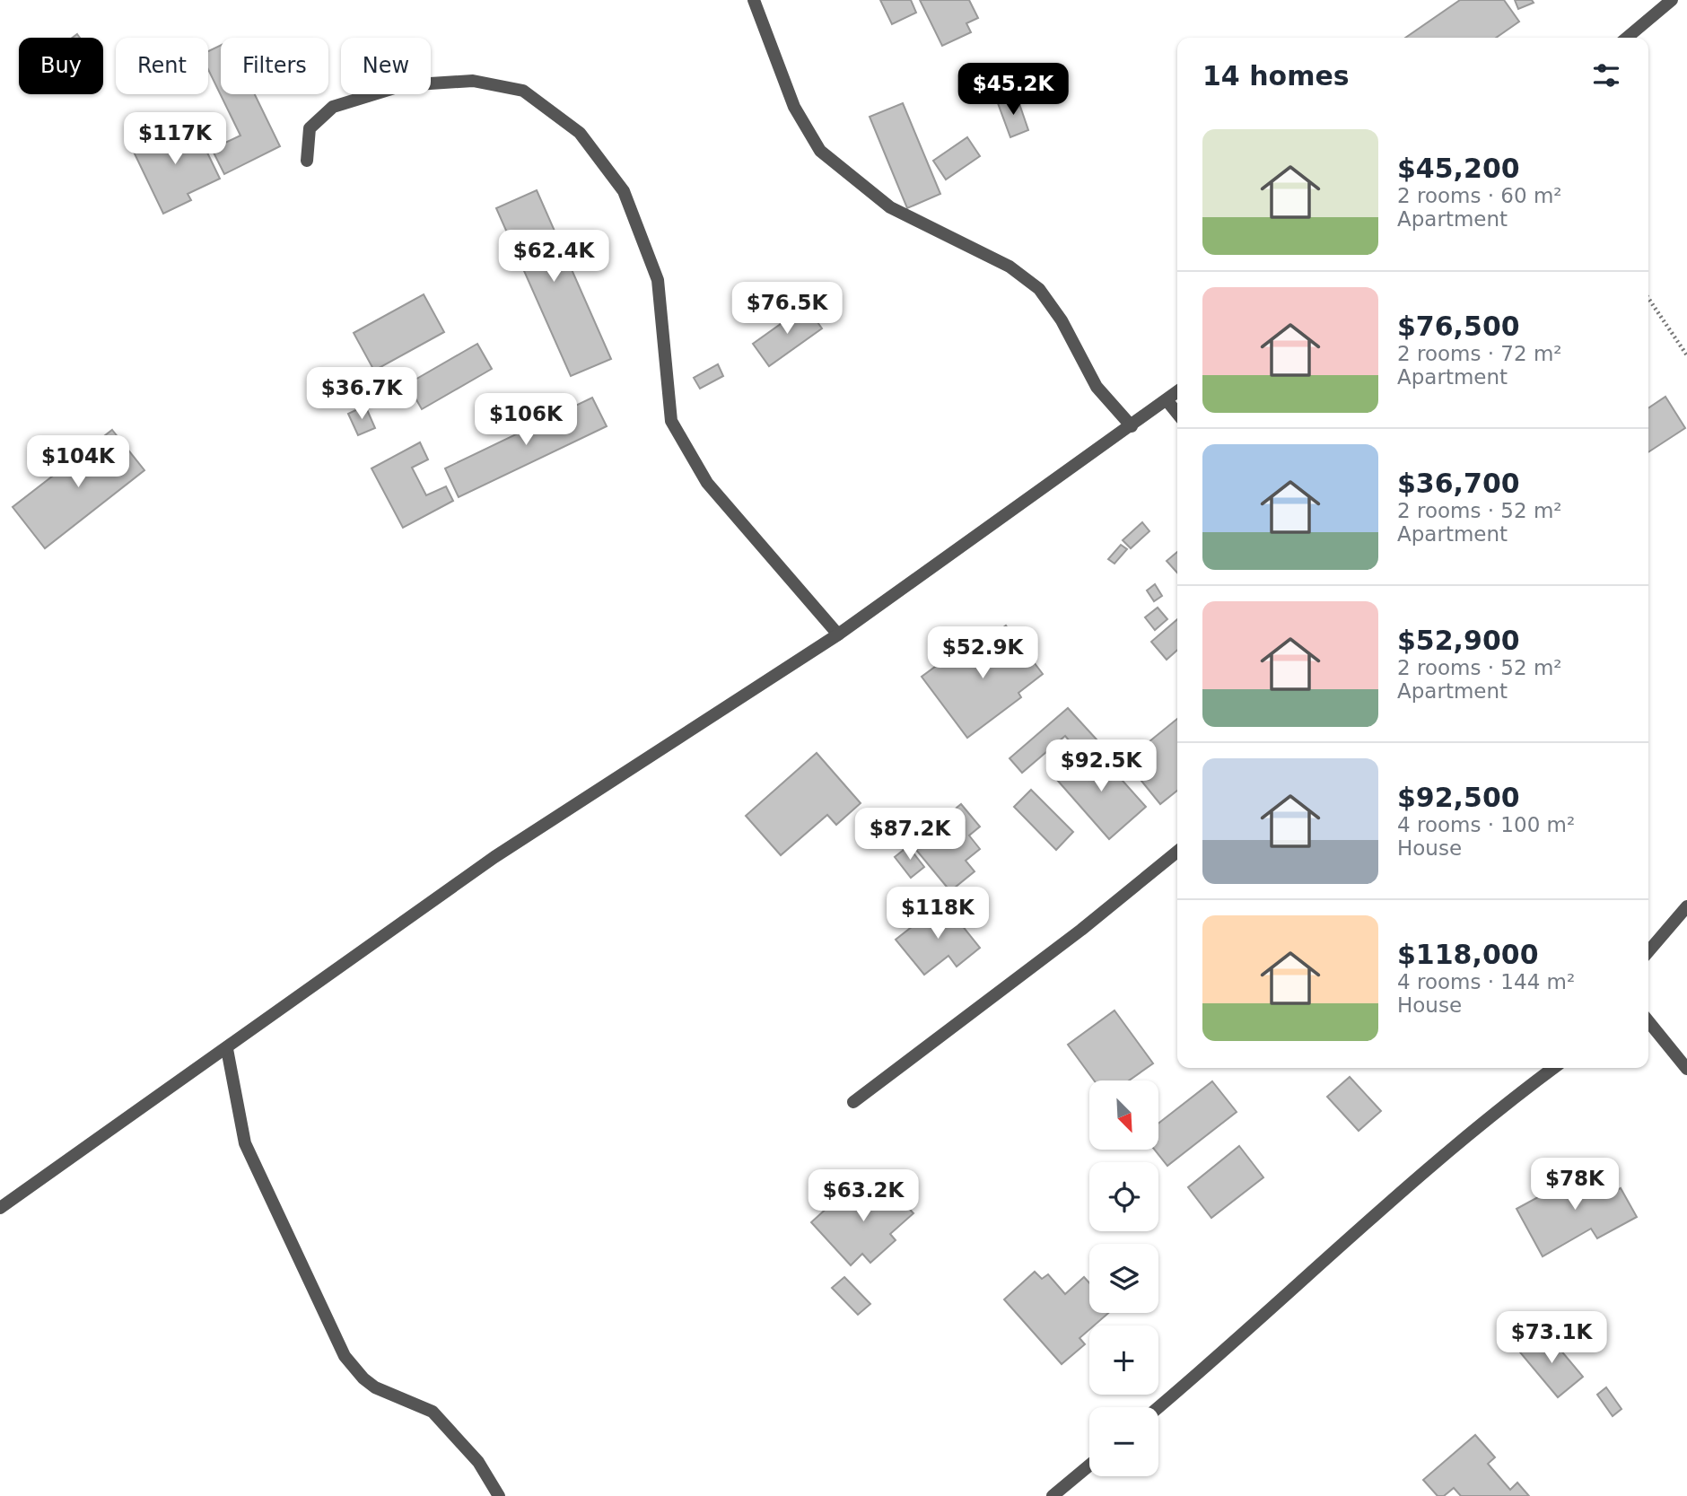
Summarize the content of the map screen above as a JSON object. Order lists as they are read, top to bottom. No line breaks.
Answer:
{"north":"bottom right","page":{"chip":["Buy","Rent","Filters","New"],"heading":"14 homes","price":["$45.2K","$117K","$62.4K","$76.5K","$36.7K","$106K","$104K","$52.9K","$92.5K","$87.2K","$118K","$78K","$63.2K","$73.1K"],"list":[{"name":"$45,200","note":"2 rooms · 60 m² · Apartment"},{"name":"$76,500","note":"2 rooms · 72 m² · Apartment"},{"name":"$36,700","note":"2 rooms · 52 m² · Apartment"},{"name":"$52,900","note":"2 rooms · 52 m² · Apartment"},{"name":"$92,500","note":"4 rooms · 100 m² · House"},{"name":"$118,000","note":"4 rooms · 144 m² · House"}],"map_buttons":["+","−"]}}
